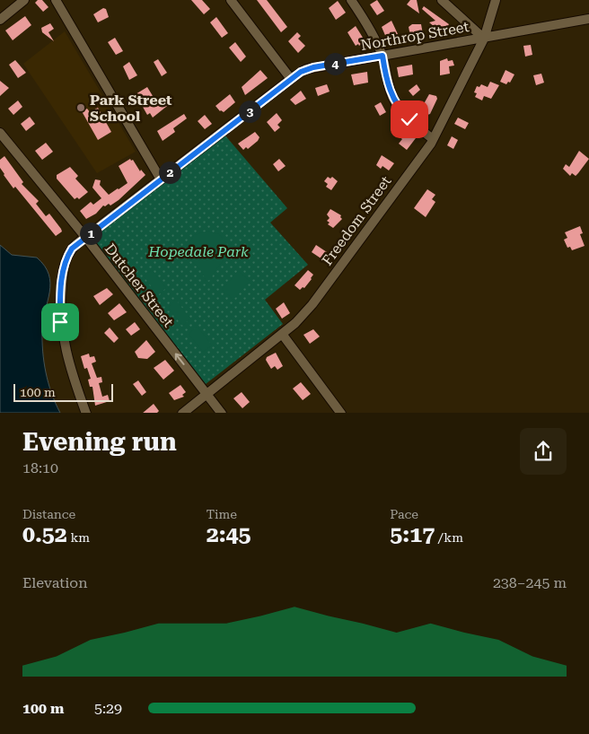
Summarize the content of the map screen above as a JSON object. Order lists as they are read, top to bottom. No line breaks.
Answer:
{"streets":{"street":["Northrop Street","Freedom Street","Dutcher Street"]},"crossings":[["Northrop Street","Freedom Street"],["Northrop Street","Dutcher Street"],["Freedom Street","Dutcher Street"]],"one_way":["Dutcher Street"],"parks":["Hopedale Park"],"places":["Park Street School"],"scale_bar":"100 m","page":{"pins":["4","3","2","1"],"scale":"100 m","heading":["Evening run","18:10"],"stats":[["Distance","0.52 km"],["Time","2:45"],["Pace","5:17 /km"]],"chart":["Elevation","238–245 m"],"list":[{"name":"100 m","note":"5:29"}]}}
